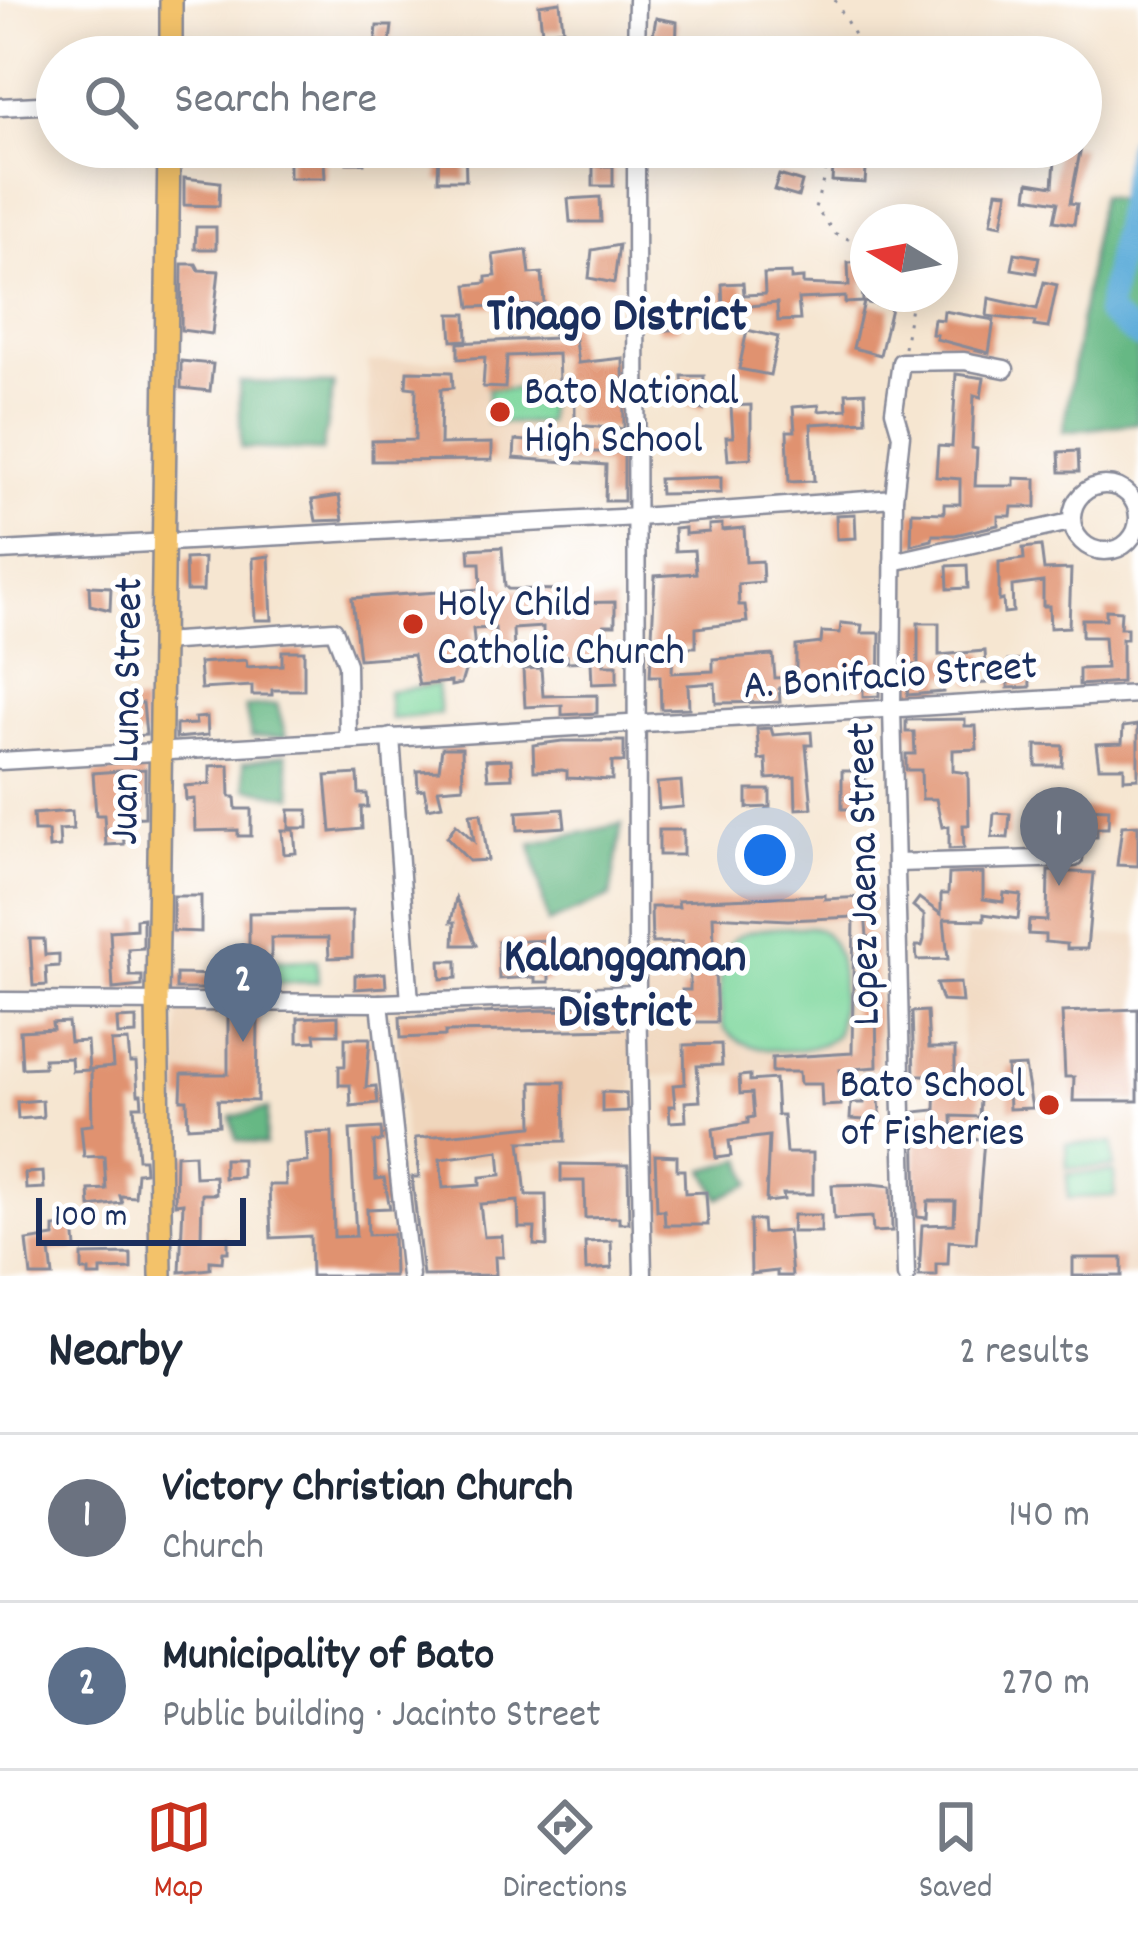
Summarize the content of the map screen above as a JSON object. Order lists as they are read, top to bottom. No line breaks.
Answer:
{"streets":{"main road":["Juan Luna Street"],"street":["A. Bonifacio Street","Lopez Jaena Street"]},"crossings":[["A. Bonifacio Street","Juan Luna Street"],["A. Bonifacio Street","Lopez Jaena Street"]],"districts":["Tinago District","Kalanggaman District"],"places":["Bato National High School","Holy Child Catholic Church","Bato School of Fisheries"],"scale_bar":"100 m","north":"left","page":{"search":"Search here","pins":["1","2"],"scale":"100 m","heading":["Nearby","2 results"],"list":[{"mark":"1","name":"Victory Christian Church","note":"Church","value":"140 m"},{"mark":"2","name":"Municipality of Bato","note":"Public building · Jacinto Street","value":"270 m"}],"nav":["Map","Directions","Saved"]}}
